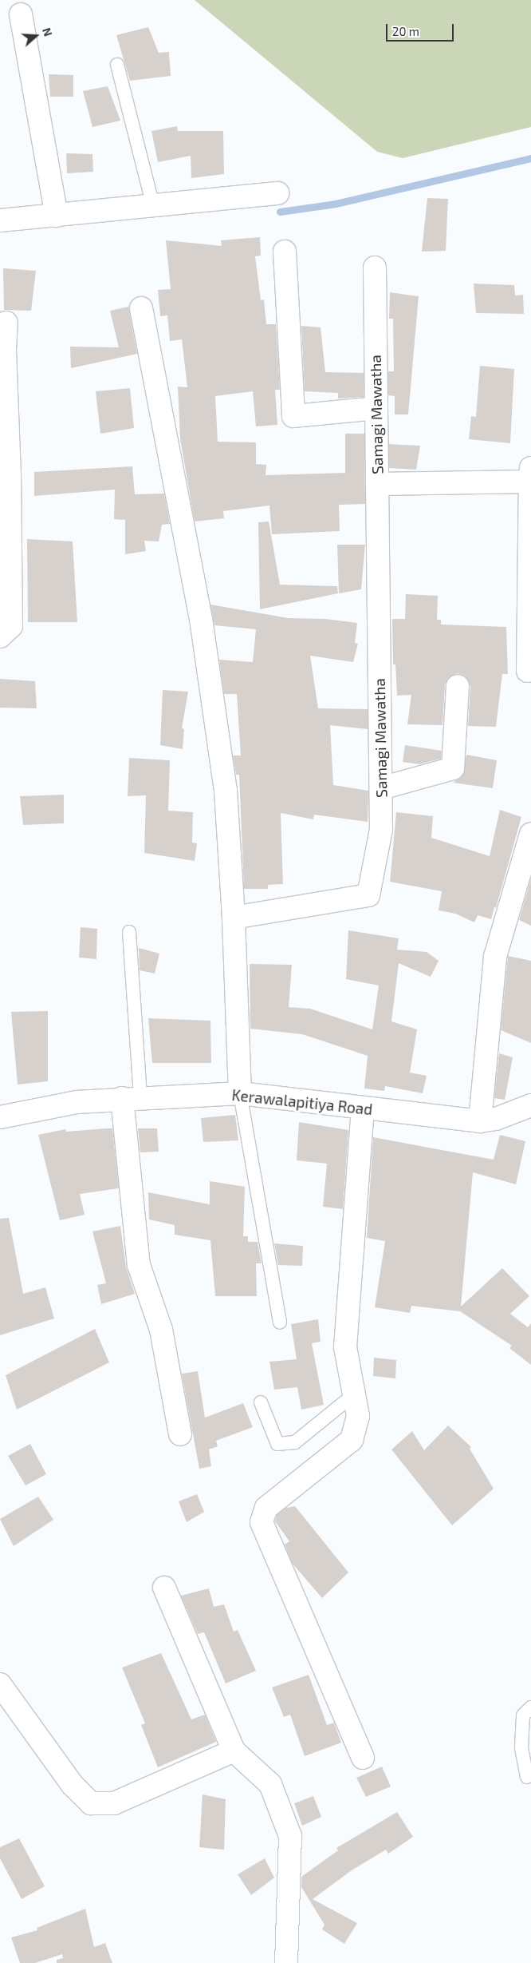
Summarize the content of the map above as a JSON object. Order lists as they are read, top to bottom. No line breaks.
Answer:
{"streets":{"street":["Samagi Mawatha","Kerawalapitiya Road"]},"scale_bar":"20 m","north":"right"}
